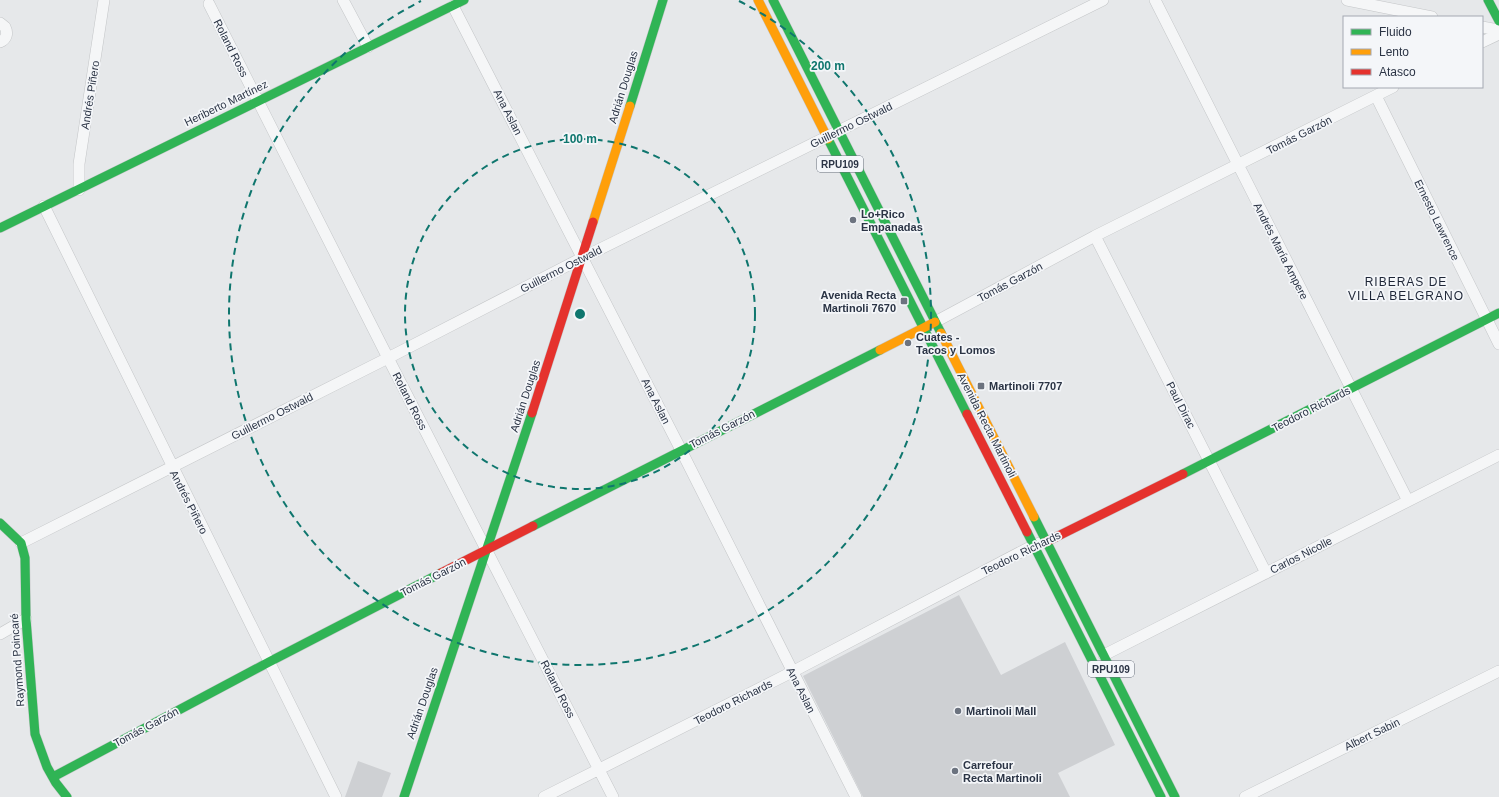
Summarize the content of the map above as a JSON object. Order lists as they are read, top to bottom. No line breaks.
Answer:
{"streets":{"main road":["Adrián Douglas","Heriberto Martínez","Tomás Garzón","RPU109","Teodoro Richards","Avenida Recta Martinoli","Raymond Poincaré"],"street":["Roland Ross","Andrés Piñero","Ana Aslan","Guillermo Ostwald","Ernesto Lawrence","Andrés María Ampere","Paul Dirac","Carlos Nicolle","Albert Sabin"]},"crossings":[["Roland Ross","Adrián Douglas"],["Roland Ross","Heriberto Martínez"],["Roland Ross","Guillermo Ostwald"],["Roland Ross","Tomás Garzón"],["Roland Ross","Teodoro Richards"],["Adrián Douglas","Ana Aslan"],["Adrián Douglas","Guillermo Ostwald"],["Adrián Douglas","Tomás Garzón"],["Andrés Piñero","Heriberto Martínez"],["Andrés Piñero","Guillermo Ostwald"],["Andrés Piñero","Tomás Garzón"],["Heriberto Martínez","Ana Aslan"],["Ana Aslan","Guillermo Ostwald"],["Ana Aslan","Tomás Garzón"],["Ana Aslan","Teodoro Richards"],["Guillermo Ostwald","Avenida Recta Martinoli"],["Guillermo Ostwald","Raymond Poincaré"],["Tomás Garzón","Ernesto Lawrence"],["Tomás Garzón","Andrés María Ampere"],["Tomás Garzón","Paul Dirac"],["Tomás Garzón","Avenida Recta Martinoli"],["Tomás Garzón","Raymond Poincaré"],["Ernesto Lawrence","Teodoro Richards"],["Andrés María Ampere","Teodoro Richards"],["Andrés María Ampere","Carlos Nicolle"],["Paul Dirac","Teodoro Richards"],["Paul Dirac","Carlos Nicolle"],["Teodoro Richards","Avenida Recta Martinoli"],["Avenida Recta Martinoli","Carlos Nicolle"]],"districts":["RIBERAS DE VILLA BELGRANO"],"places":{"other":["Lo+Rico Empanadas","Cuates - Tacos y Lomos","Martinoli Mall","Carrefour Recta Martinoli"],"transit":["Avenida Recta Martinoli 7670","Martinoli 7707"]},"legend":["Fluido","Lento","Atasco"],"rings":["200 m","100 m"]}
